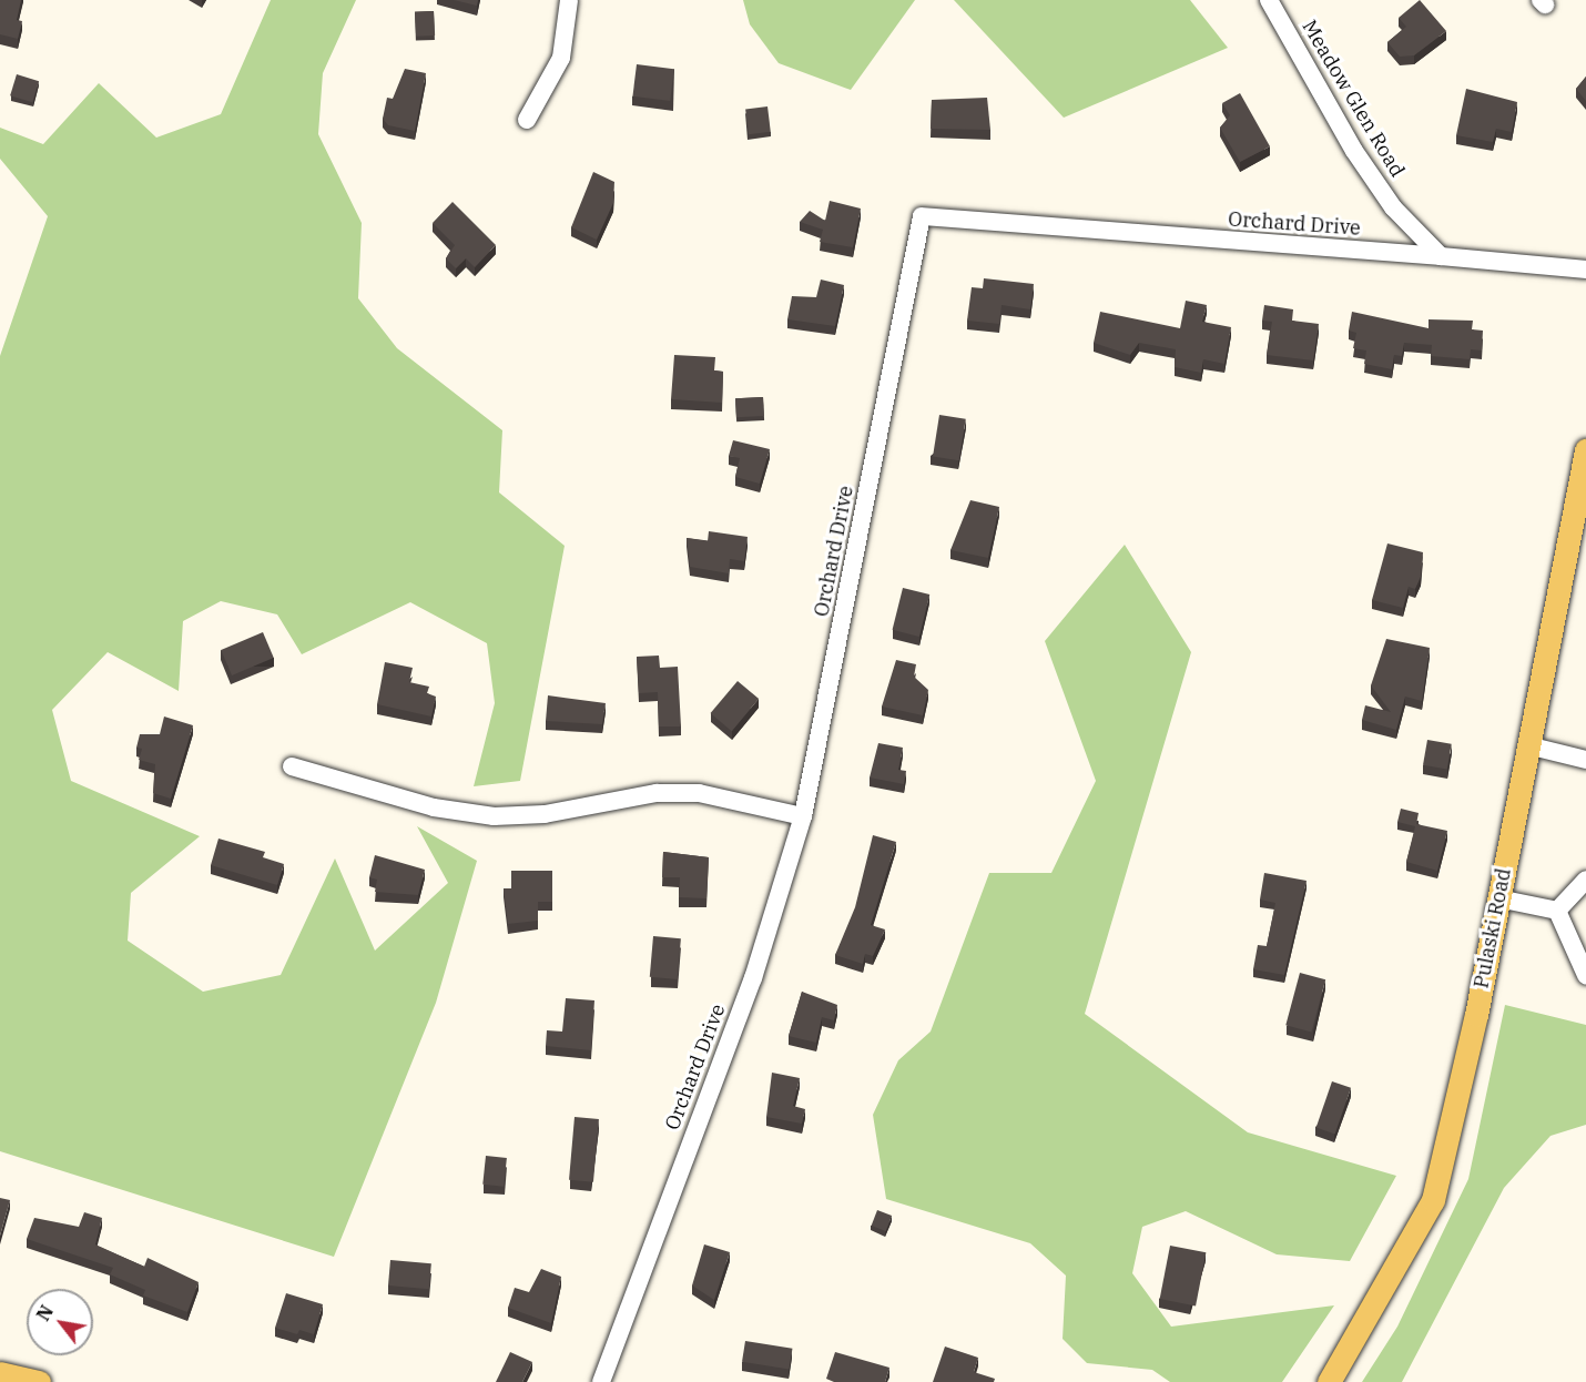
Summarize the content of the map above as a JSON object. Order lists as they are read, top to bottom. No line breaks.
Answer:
{"streets":{"main road":["Pulaski Road"],"street":["Meadow Glen Road","Orchard Drive"]},"crossings":[["Meadow Glen Road","Orchard Drive"]],"north":"top left"}
